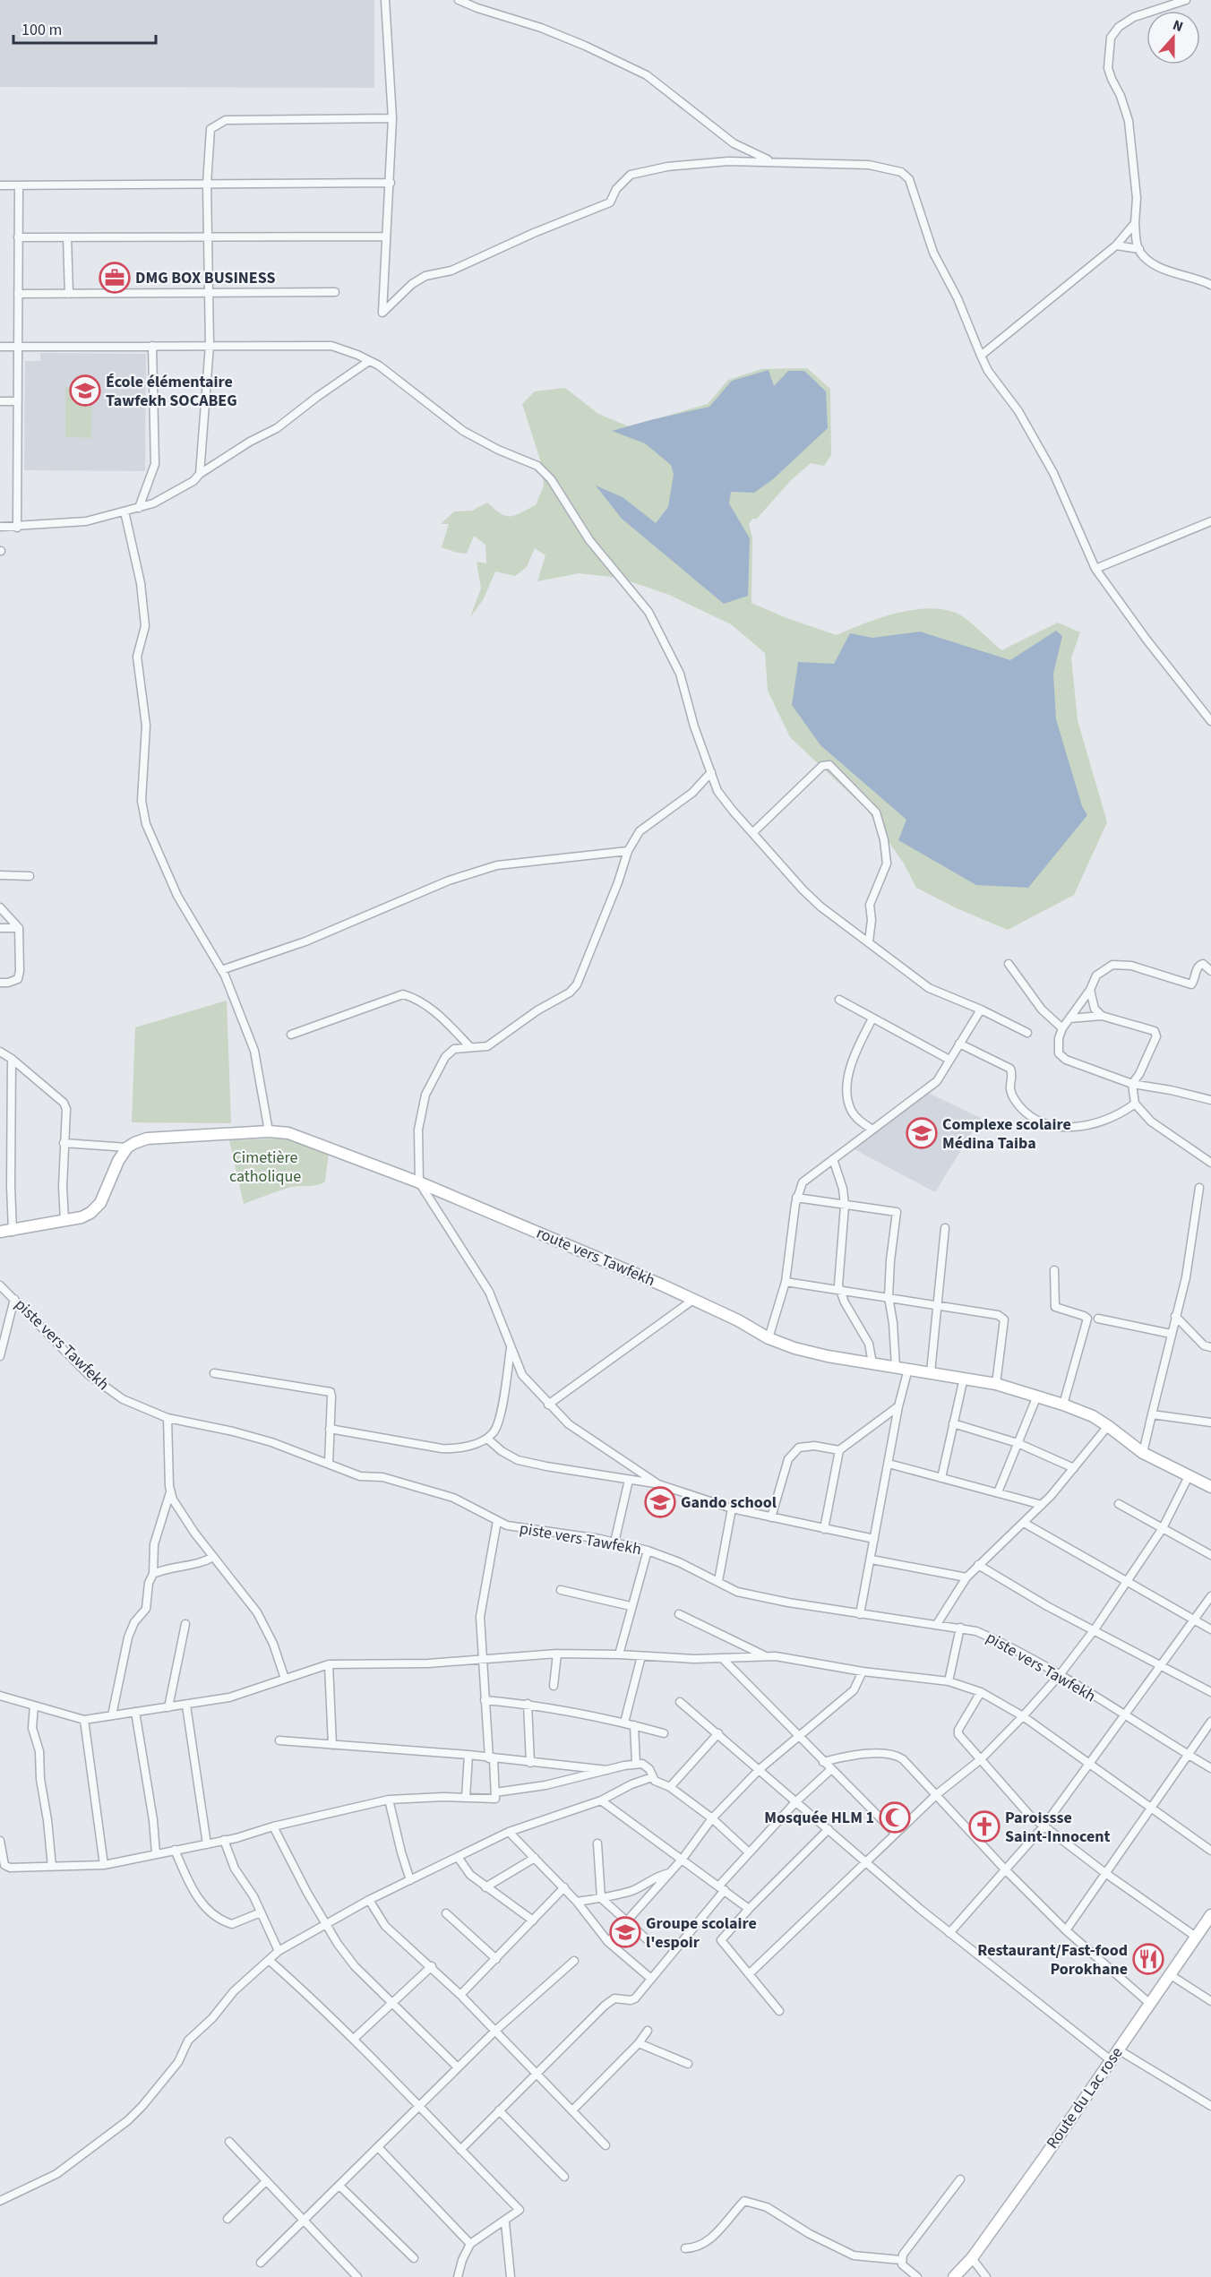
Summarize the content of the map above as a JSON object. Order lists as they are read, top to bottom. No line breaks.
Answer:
{"streets":{"street":["route vers Tawfekh","piste vers Tawfekh","Route du Lac rose"]},"parks":["Cimetière catholique"],"places":{"office":["DMG BOX BUSINESS"],"school or university":["École élémentaire Tawfekh SOCABEG","Complexe scolaire Médina Taiba","Gando school","Groupe scolaire l'espoir"],"mosque":["Mosquée HLM 1"],"church":["Paroissse Saint-Innocent"],"restaurant":["Restaurant/Fast-food Porokhane"]},"scale_bar":"100 m","north":"top"}
